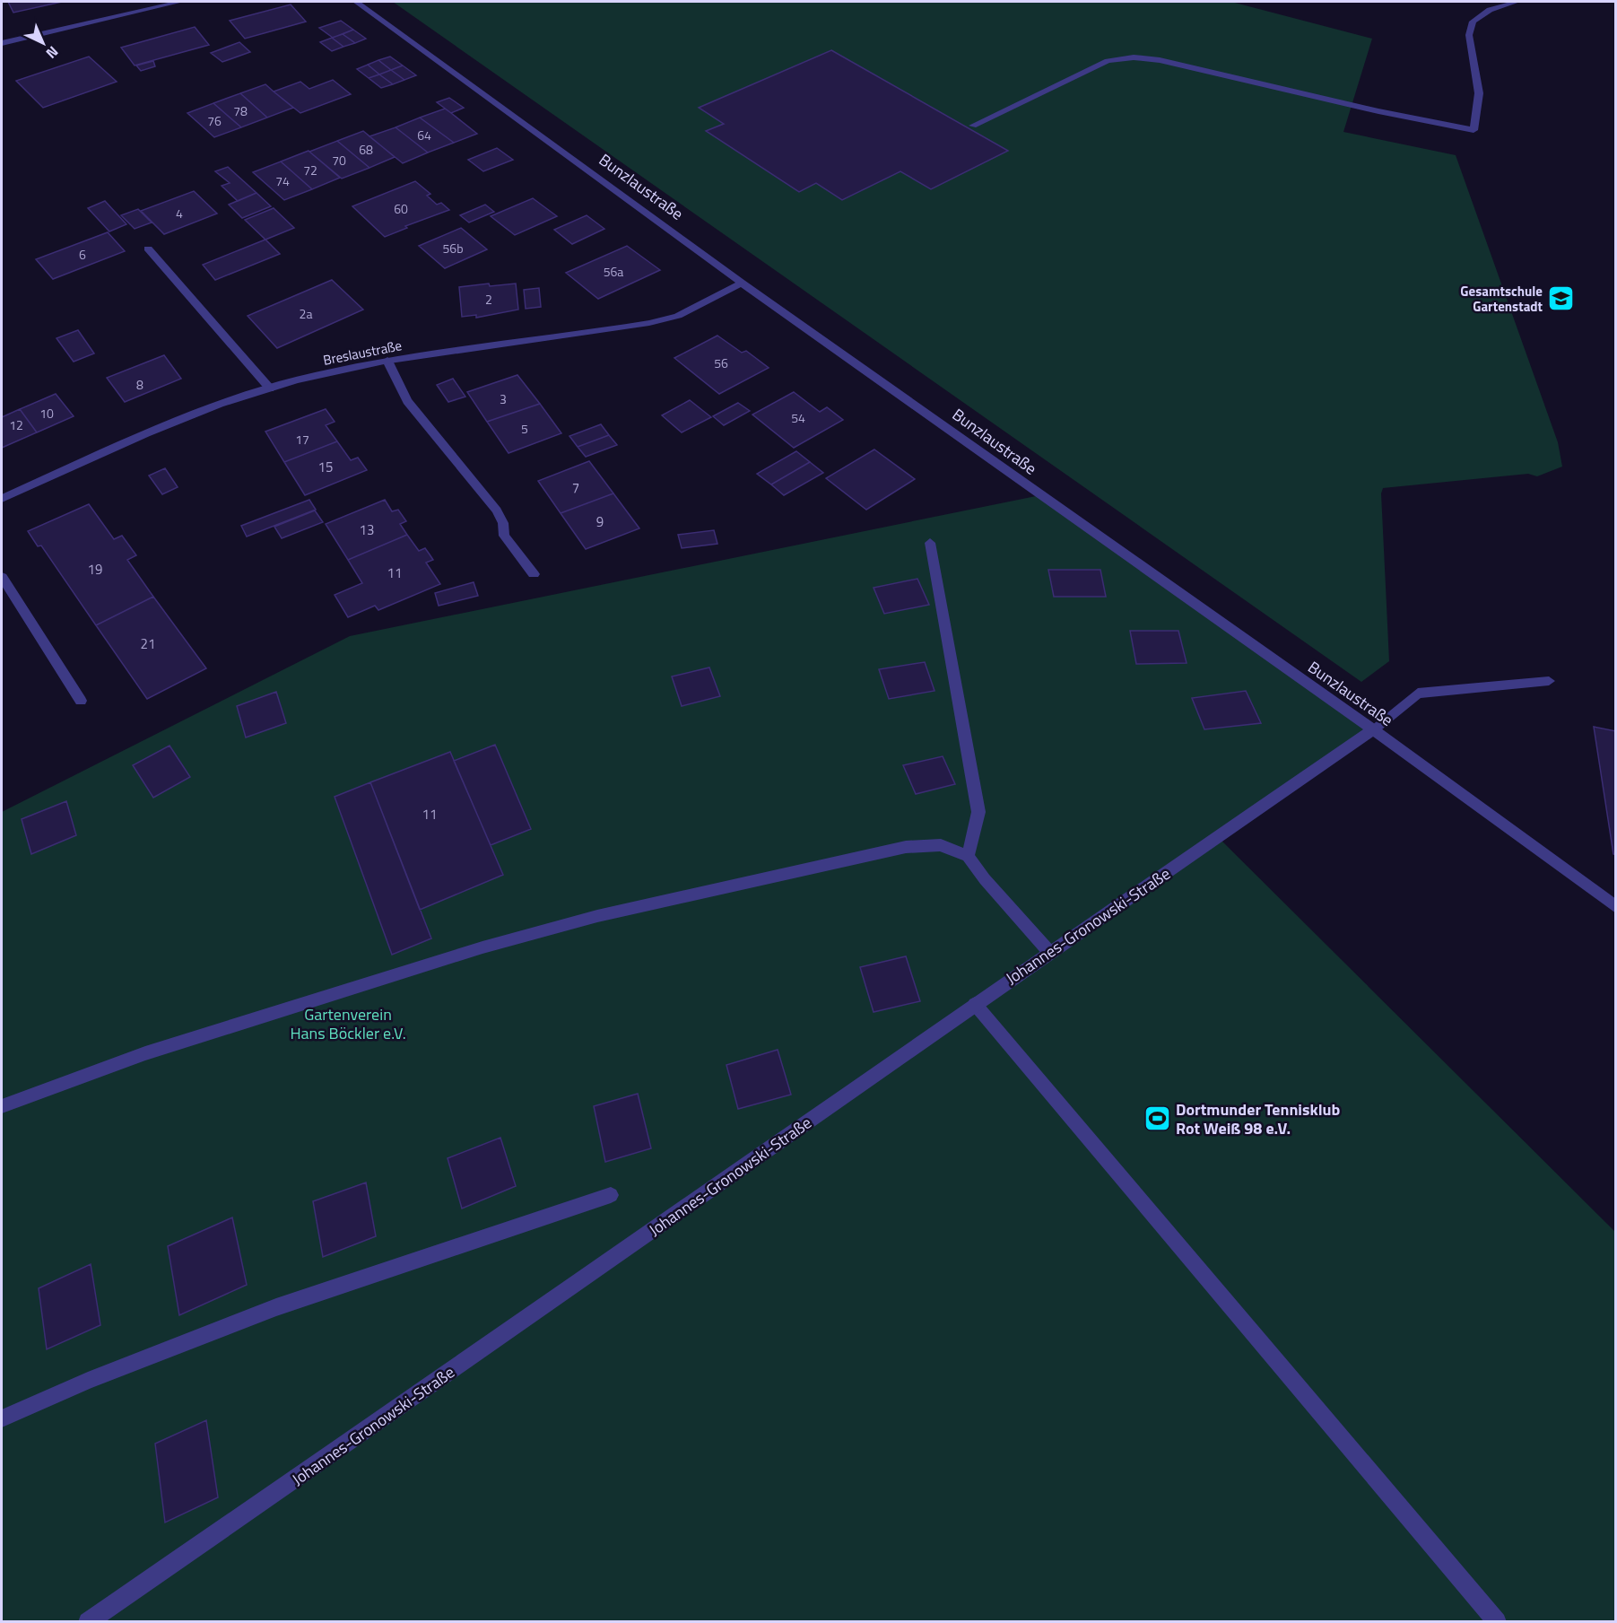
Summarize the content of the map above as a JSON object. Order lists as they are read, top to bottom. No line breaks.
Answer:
{"streets":{"street":["Bunzlaustraße","Breslaustraße","Johannes-Gronowski-Straße"]},"crossings":[["Bunzlaustraße","Breslaustraße"],["Bunzlaustraße","Johannes-Gronowski-Straße"]],"parks":["Gartenverein Hans Böckler e.V."],"places":{"school or university":["Gesamtschule Gartenstadt"],"sports":["Dortmunder Tennisklub Rot Weiß 98 e.V."]},"house_numbers":["78","76","64","68","70","72","74","60","4","56b","6","56a","2","2a","56","8","3","10","54","12","5","17","15","7","9","13","19","11","21","11"],"north":"bottom right"}
